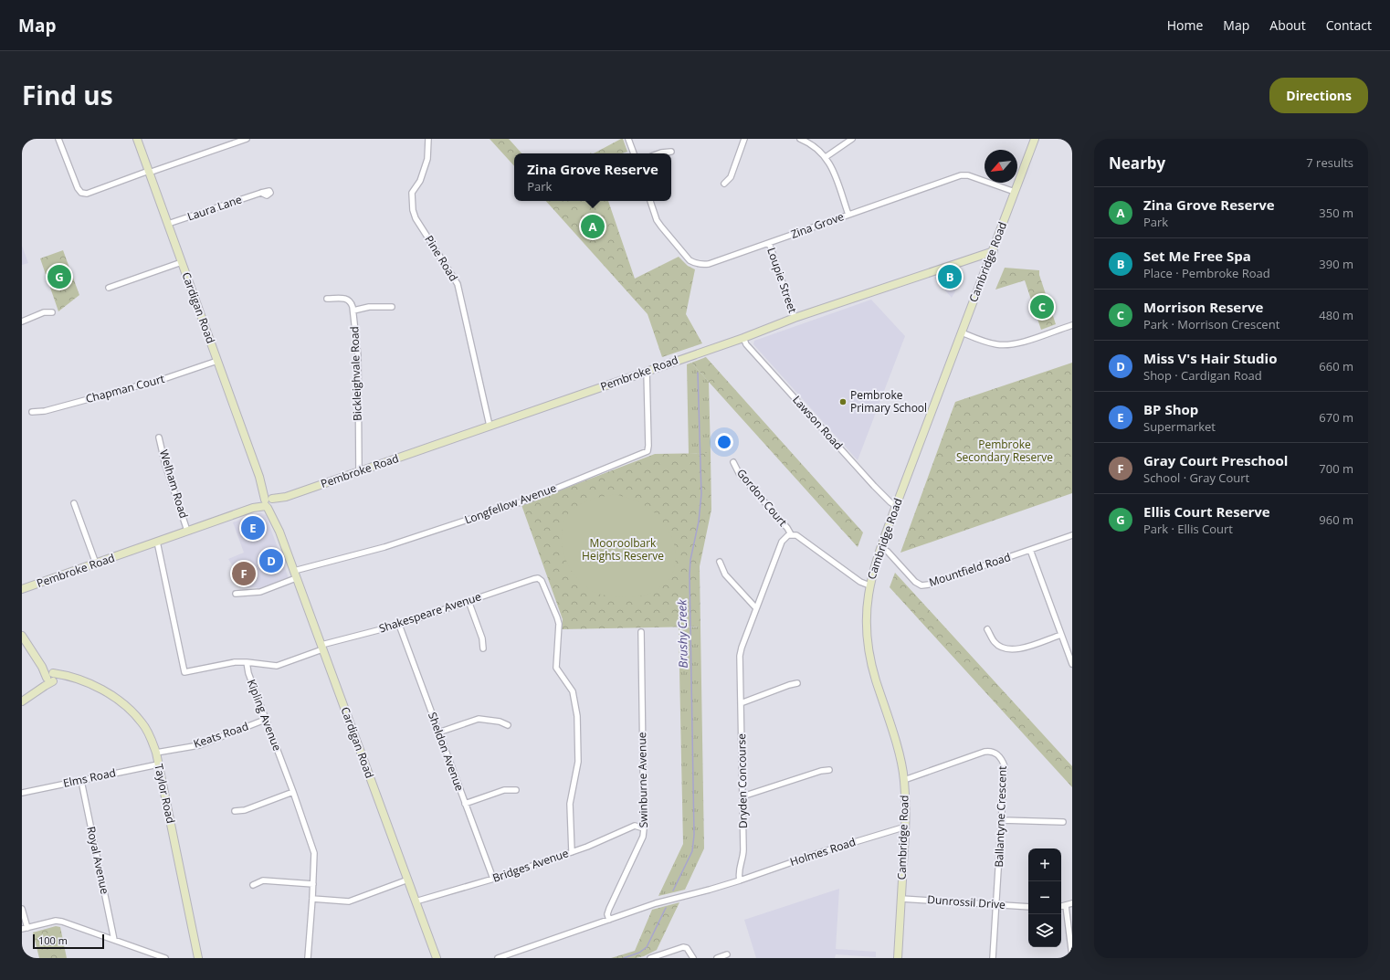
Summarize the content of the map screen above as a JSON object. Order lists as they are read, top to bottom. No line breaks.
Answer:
{"streets":{"street":["Laura Lane","Zina Grove","Pine Road","Cambridge Road","Loupie Street","Cardigan Road","Bickleighvale Road","Pembroke Road","Chapman Court","Lawson Road","Welham Road","Gordon Court","Longfellow Avenue","Mountfield Road","Shakespeare Avenue","Kipling Avenue","Keats Road","Sheldon Avenue","Elms Road","Swinburne Avenue","Dryden Concourse","Taylor Road","Ballantyne Crescent","Holmes Road","Royal Avenue","Bridges Avenue","Dunrossil Drive"]},"crossings":[["Laura Lane","Cardigan Road"],["Zina Grove","Cambridge Road"],["Zina Grove","Loupie Street"],["Pine Road","Pembroke Road"],["Cambridge Road","Pembroke Road"],["Cambridge Road","Lawson Road"],["Cambridge Road","Mountfield Road"],["Cambridge Road","Ballantyne Crescent"],["Cambridge Road","Holmes Road"],["Cambridge Road","Dunrossil Drive"],["Loupie Street","Pembroke Road"],["Cardigan Road","Pembroke Road"],["Cardigan Road","Chapman Court"],["Cardigan Road","Longfellow Avenue"],["Cardigan Road","Shakespeare Avenue"],["Cardigan Road","Bridges Avenue"],["Bickleighvale Road","Pembroke Road"],["Pembroke Road","Lawson Road"],["Pembroke Road","Welham Road"],["Pembroke Road","Longfellow Avenue"],["Gordon Court","Dryden Concourse"],["Shakespeare Avenue","Kipling Avenue"],["Shakespeare Avenue","Sheldon Avenue"],["Shakespeare Avenue","Bridges Avenue"],["Kipling Avenue","Keats Road"],["Keats Road","Taylor Road"],["Sheldon Avenue","Bridges Avenue"],["Elms Road","Taylor Road"],["Elms Road","Royal Avenue"],["Swinburne Avenue","Bridges Avenue"],["Dryden Concourse","Holmes Road"],["Ballantyne Crescent","Dunrossil Drive"]],"water":["Brushy Creek"],"parks":["Pembroke Secondary Reserve","Mooroolbark Heights Reserve"],"places":["Pembroke Primary School"],"scale_bar":"100 m","north":"bottom left","page":{"header":"Map","nav":["Home","Map","About","Contact"],"title":"Find us","buttons":"Directions","heading":["Nearby","7 results"],"popup":["Zina Grove Reserve","Park"],"list":[{"mark":"A","name":"Zina Grove Reserve","note":"Park","value":"350 m"},{"mark":"B","name":"Set Me Free Spa","note":"Place · Pembroke Road","value":"390 m"},{"mark":"C","name":"Morrison Reserve","note":"Park · Morrison Crescent","value":"480 m"},{"mark":"D","name":"Miss V's Hair Studio","note":"Shop · Cardigan Road","value":"660 m"},{"mark":"E","name":"BP Shop","note":"Supermarket","value":"670 m"},{"mark":"F","name":"Gray Court Preschool","note":"School · Gray Court","value":"700 m"},{"mark":"G","name":"Ellis Court Reserve","note":"Park · Ellis Court","value":"960 m"}],"pins":["A","B","G","C","E","D","F"],"map_buttons":["+","−"],"scale":"100 m"}}
